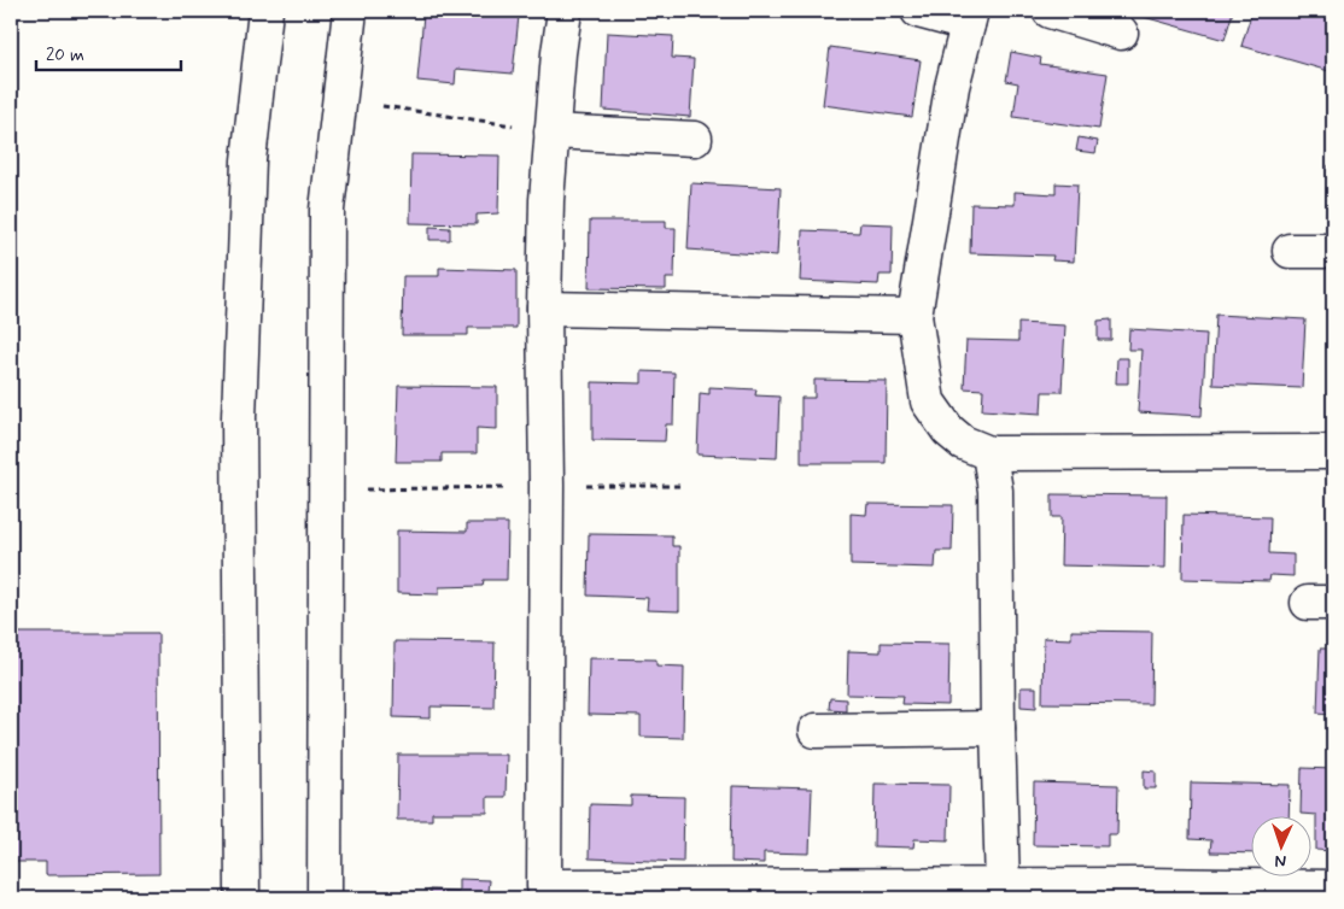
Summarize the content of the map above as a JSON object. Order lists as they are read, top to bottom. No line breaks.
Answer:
{"scale_bar":"20 m","north":"bottom"}
